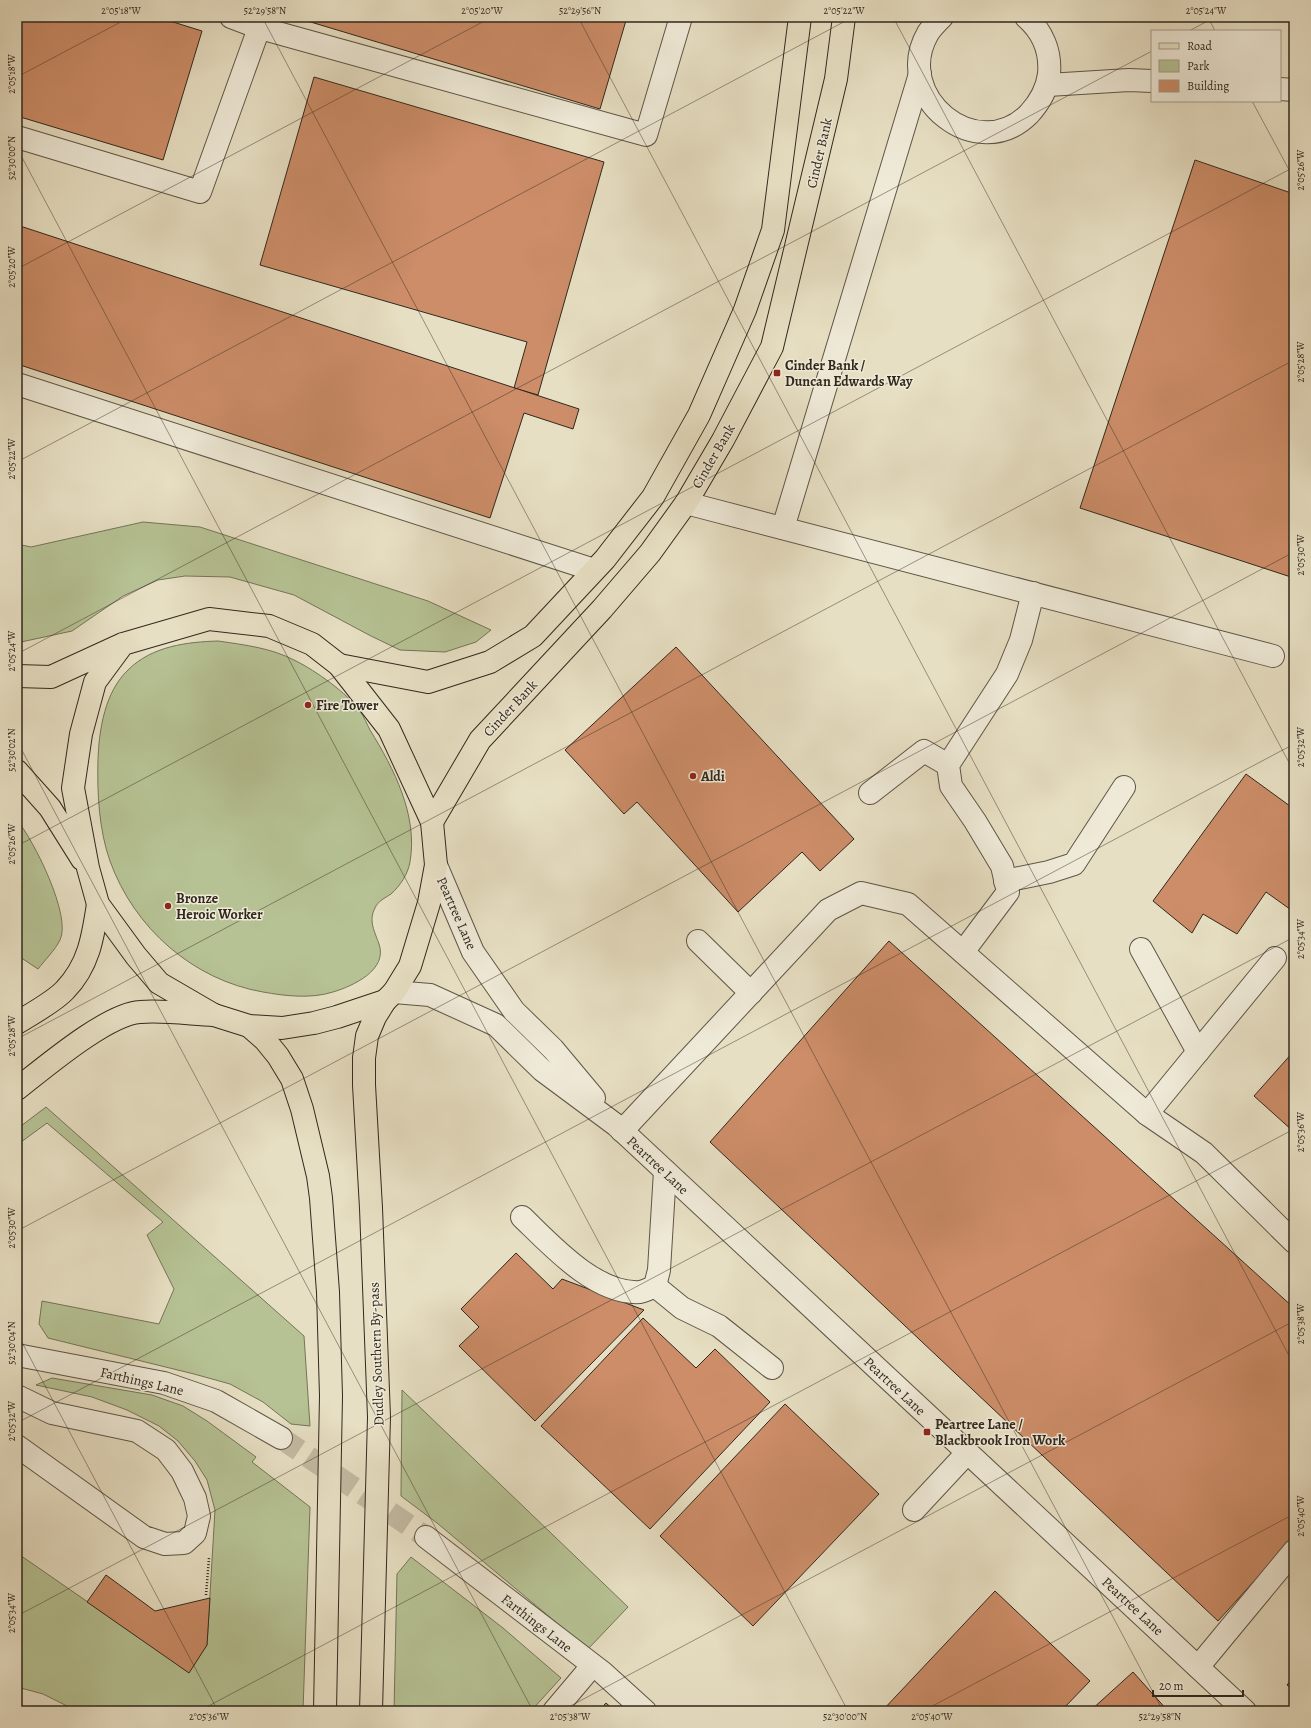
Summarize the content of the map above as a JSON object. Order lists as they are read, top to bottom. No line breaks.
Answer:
{"streets":{"main road":["Cinder Bank","Dudley Southern By-pass"],"street":["Peartree Lane","Farthings Lane"]},"crossings":[["Cinder Bank","Dudley Southern By-pass"],["Peartree Lane","Dudley Southern By-pass"]],"places":{"transit":["Cinder Bank / Duncan Edwards Way","Peartree Lane / Blackbrook Iron Work"],"other":["Fire Tower","Aldi","Bronze Heroic Worker"]},"legend":["Road","Park","Building"],"scale_bar":"20 m","coordinates":["2°05'18\"W","52°29'58\"N","2°05'20\"W","52°29'56\"N","2°05'22\"W","2°05'24\"W","52°30'00\"N","2°05'26\"W","2°05'28\"W","2°05'30\"W","2°05'32\"W","52°30'02\"N","2°05'34\"W","2°05'36\"W","2°05'38\"W","52°30'04\"N","2°05'40\"W"]}
